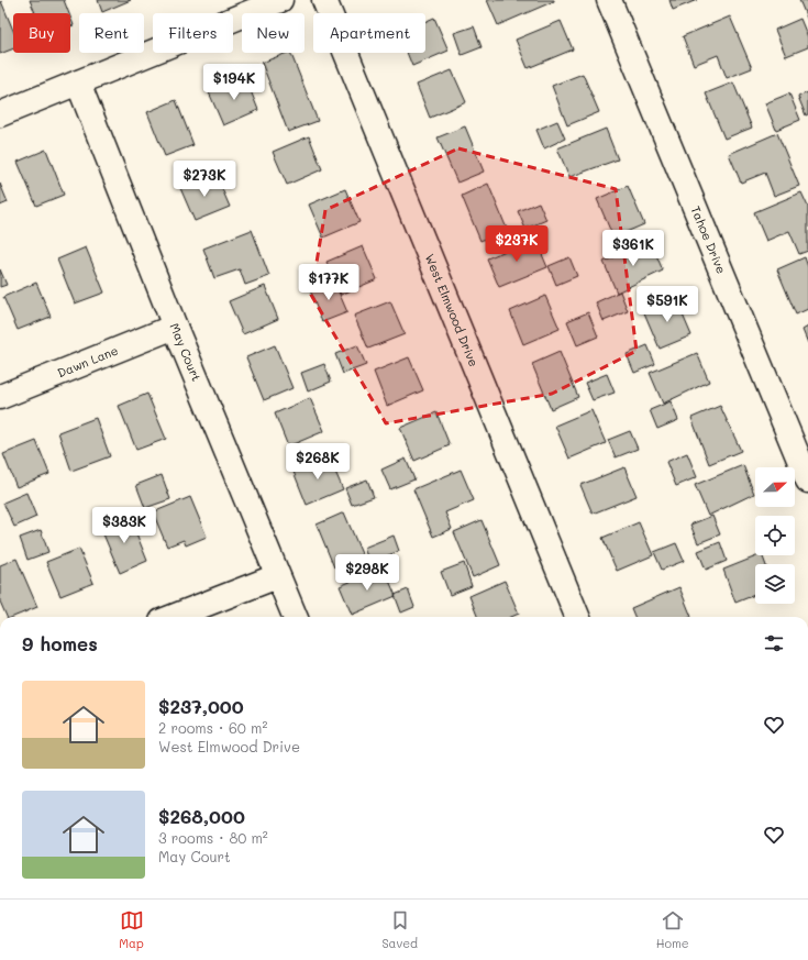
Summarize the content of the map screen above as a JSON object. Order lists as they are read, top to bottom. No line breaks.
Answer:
{"streets":{"street":["Tahoe Drive","West Elmwood Drive","May Court","Dawn Lane"]},"crossings":[["May Court","Dawn Lane"]],"north":"right","page":{"chip":["Buy","Rent","Filters","New","Apartment"],"price":["$194K","$273K","$237K","$361K","$177K","$591K","$268K","$383K","$298K"],"heading":"9 homes","list":[{"name":"$237,000","note":"2 rooms · 60 m² · West Elmwood Drive"},{"name":"$268,000","note":"3 rooms · 80 m² · May Court"}],"tabs":["Map","Saved","Home"]}}
